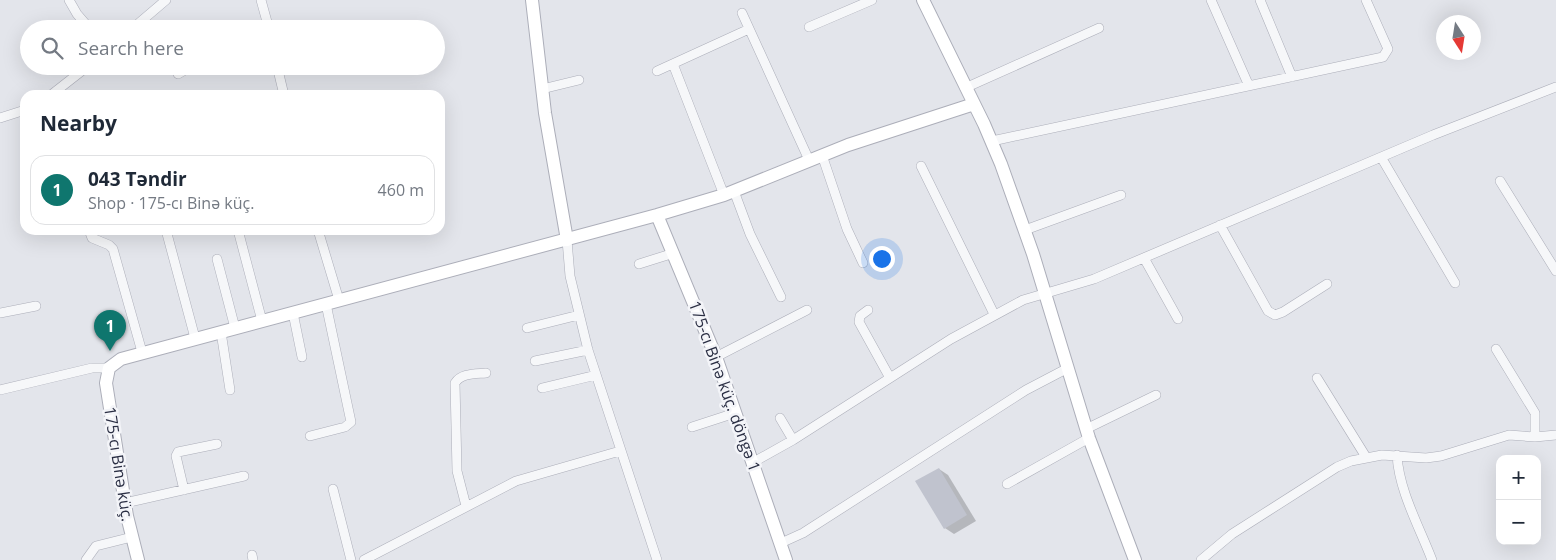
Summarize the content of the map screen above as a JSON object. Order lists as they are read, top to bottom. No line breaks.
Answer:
{"streets":{"street":["175-cı Binə küç. döngə 1","175-cı Binə küç."]},"north":"bottom","page":{"search":"Search here","heading":"Nearby","list":[{"mark":"1","name":"043 Təndir","note":"Shop · 175-cı Binə küç.","value":"460 m"}],"pins":"1","map_buttons":["+","−"]}}
